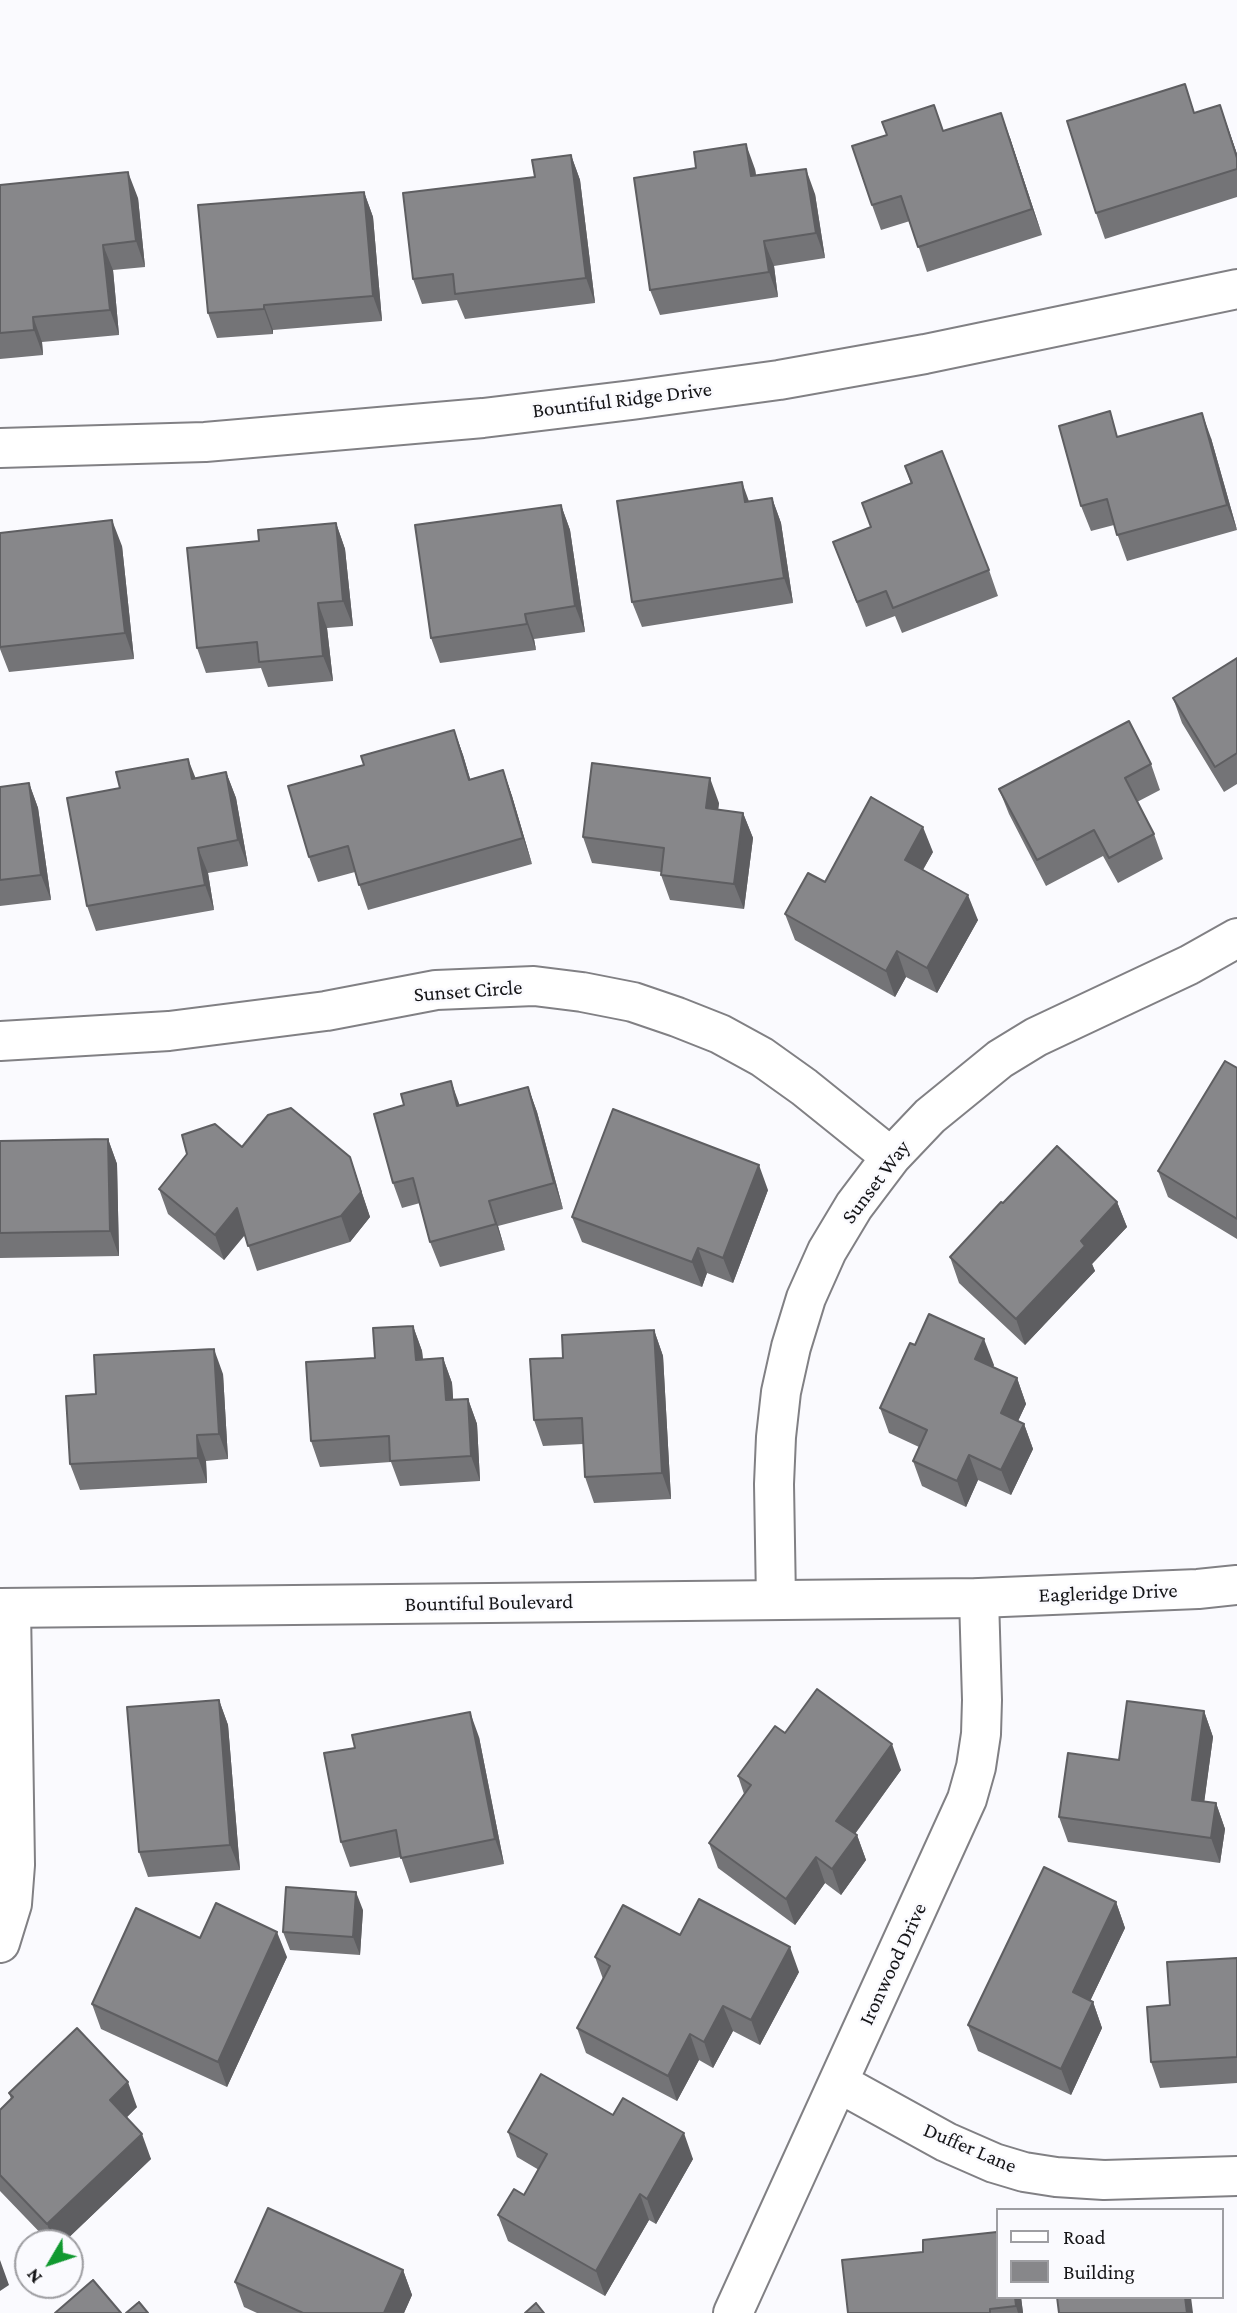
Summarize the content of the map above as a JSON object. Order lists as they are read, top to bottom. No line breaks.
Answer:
{"streets":{"street":["Bountiful Ridge Drive","Sunset Circle","Sunset Way","Eagleridge Drive","Bountiful Boulevard","Ironwood Drive","Duffer Lane"]},"crossings":[["Sunset Circle","Sunset Way"],["Sunset Way","Bountiful Boulevard"],["Eagleridge Drive","Bountiful Boulevard"],["Eagleridge Drive","Ironwood Drive"],["Bountiful Boulevard","Ironwood Drive"],["Ironwood Drive","Duffer Lane"]],"legend":["Road","Building"],"north":"bottom left"}
